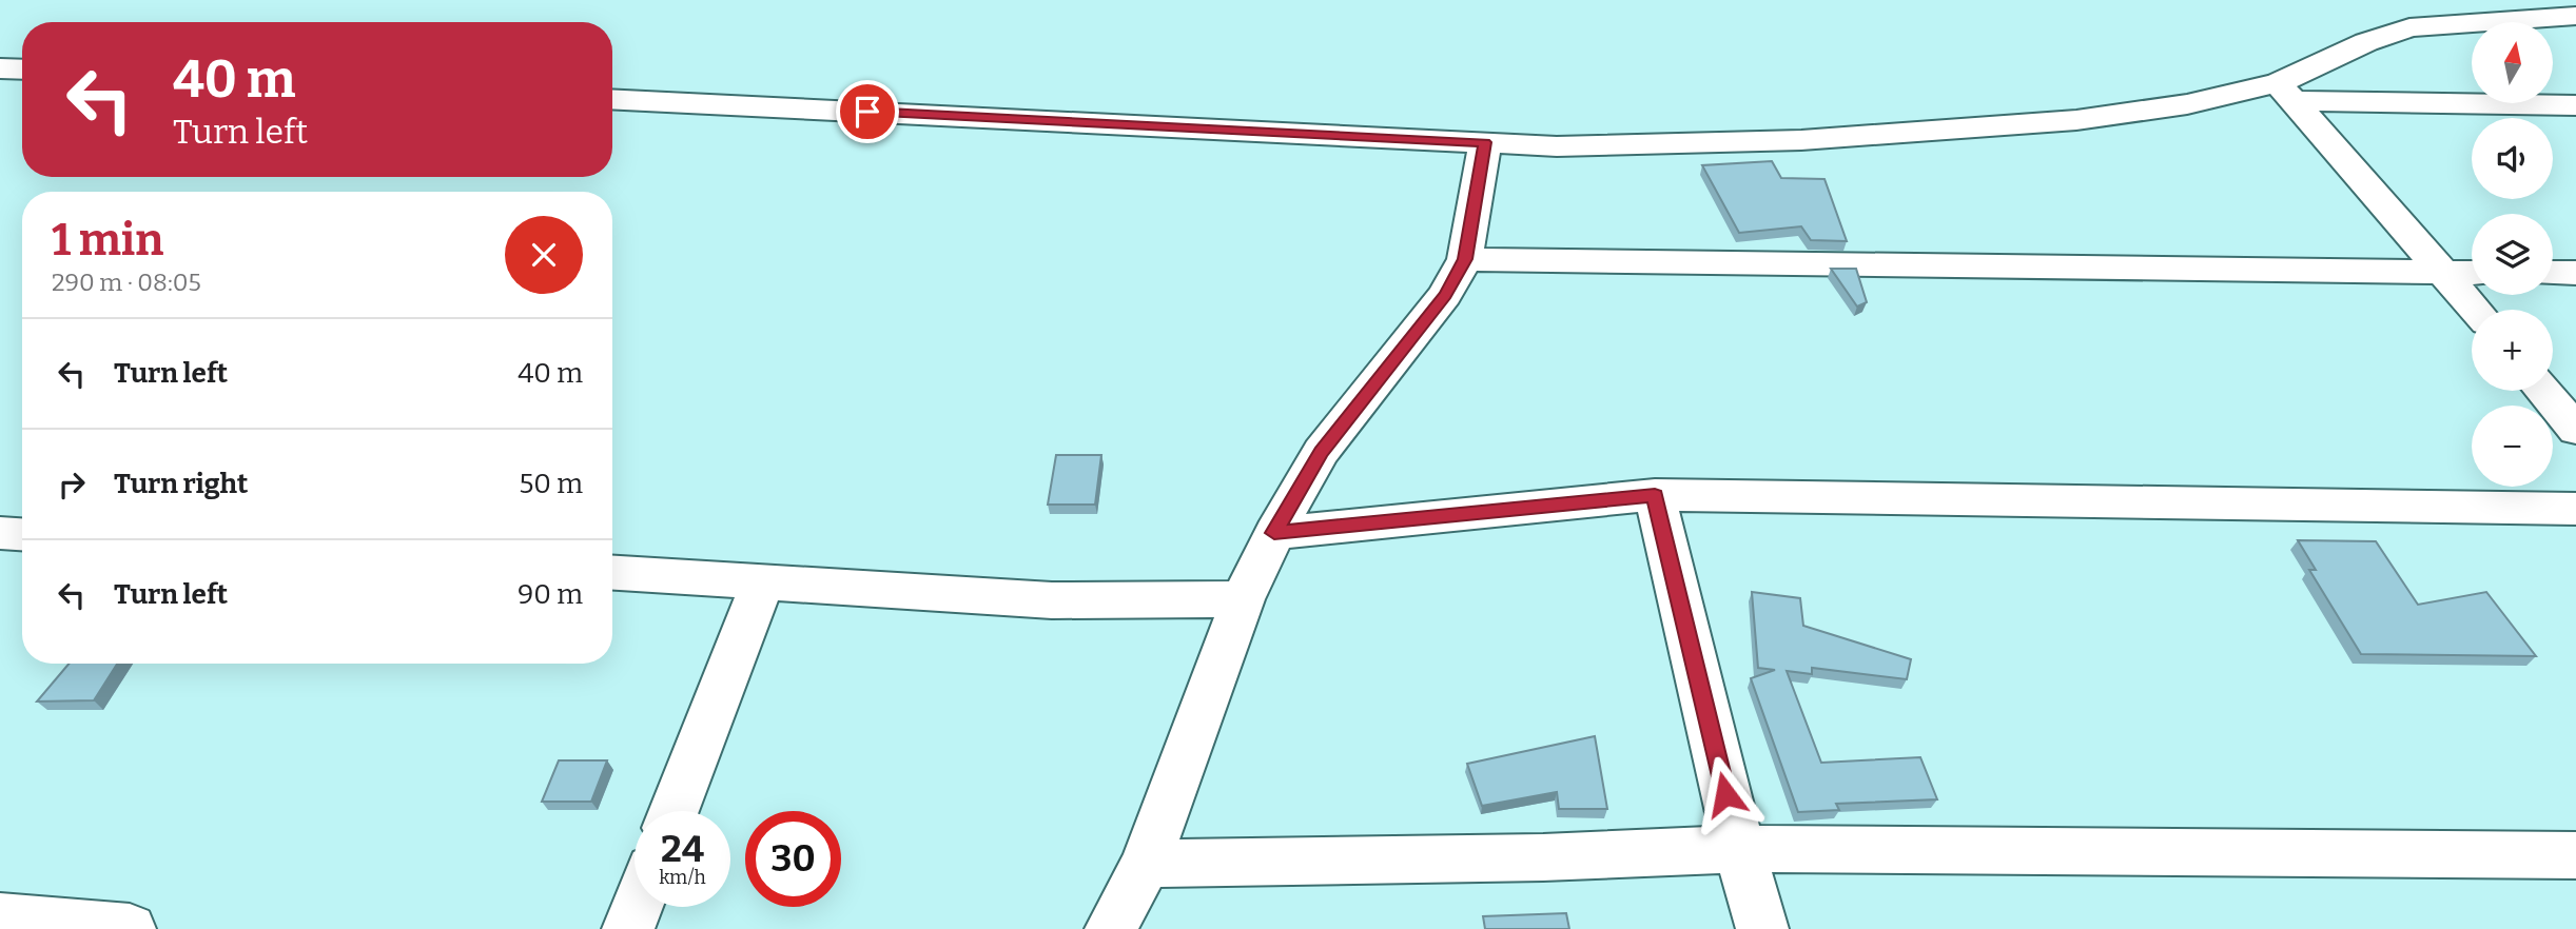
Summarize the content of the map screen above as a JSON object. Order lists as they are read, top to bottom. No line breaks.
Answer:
{"north":"top","page":{"map_buttons":["+","−"],"turn":["40 m","Turn left"],"heading":["1 min","290 m · 08:05"],"list":[{"name":"Turn left","value":"40 m"},{"name":"Turn right","value":"50 m"},{"name":"Turn left","value":"90 m"}],"speed":"24 km/h","limit":"30"}}
